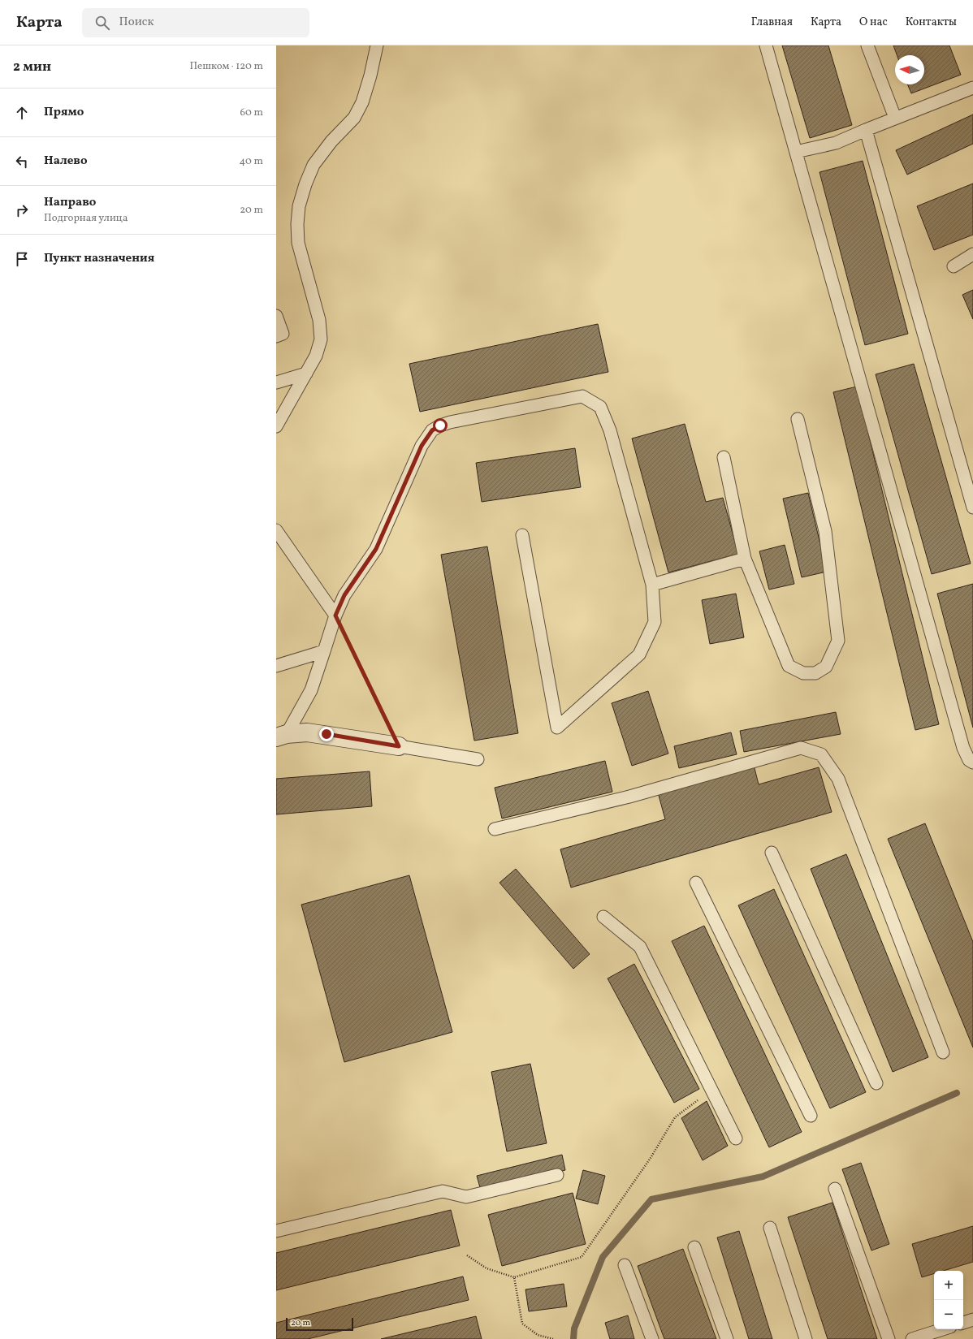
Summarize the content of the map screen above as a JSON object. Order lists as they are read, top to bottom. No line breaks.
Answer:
{"scale_bar":"20 m","north":"left","page":{"header":"Карта","search":"Поиск","nav":["Главная","Карта","О нас","Контакты"],"heading":["2 мин","Пешком · 120 m"],"list":[["Прямо","60 m"],["Налево","40 m"],["Направо","Подгорная улица","20 m"],"Пункт назначения"],"map_buttons":["+","−"],"scale":"20 m"}}
